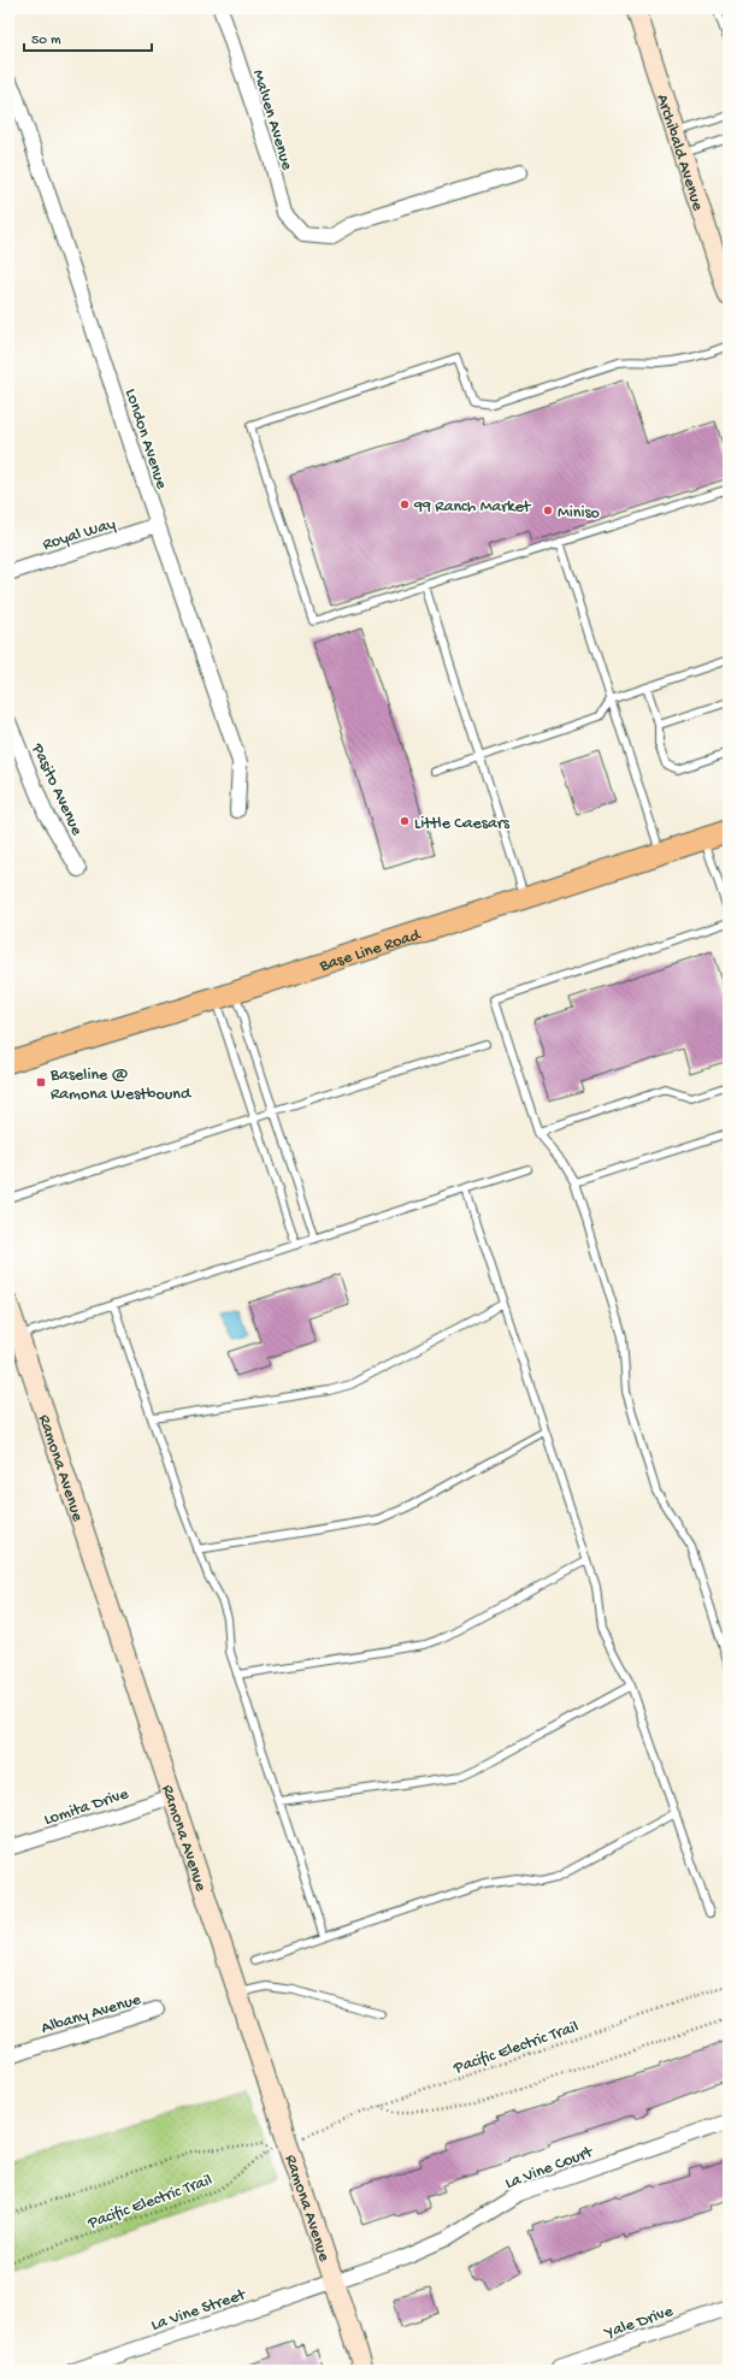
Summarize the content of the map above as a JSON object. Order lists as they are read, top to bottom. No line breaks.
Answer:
{"streets":{"main road":["Base Line Road"],"street":["Malven Avenue","Archibald Avenue","London Avenue","Royal Way","Pasito Avenue","Ramona Avenue","Lomita Drive","Albany Avenue","La Vine Court","La Vine Street","Yale Drive"],"path":["Pacific Electric Trail"]},"crossings":[["London Avenue","Royal Way"],["Ramona Avenue","Lomita Drive"],["Ramona Avenue","La Vine Court"],["Ramona Avenue","La Vine Street"],["La Vine Court","La Vine Street"]],"places":{"other":["99 Ranch Market","Miniso","Little Caesars"],"transit":["Baseline @ Ramona Westbound"]},"scale_bar":"50 m"}
